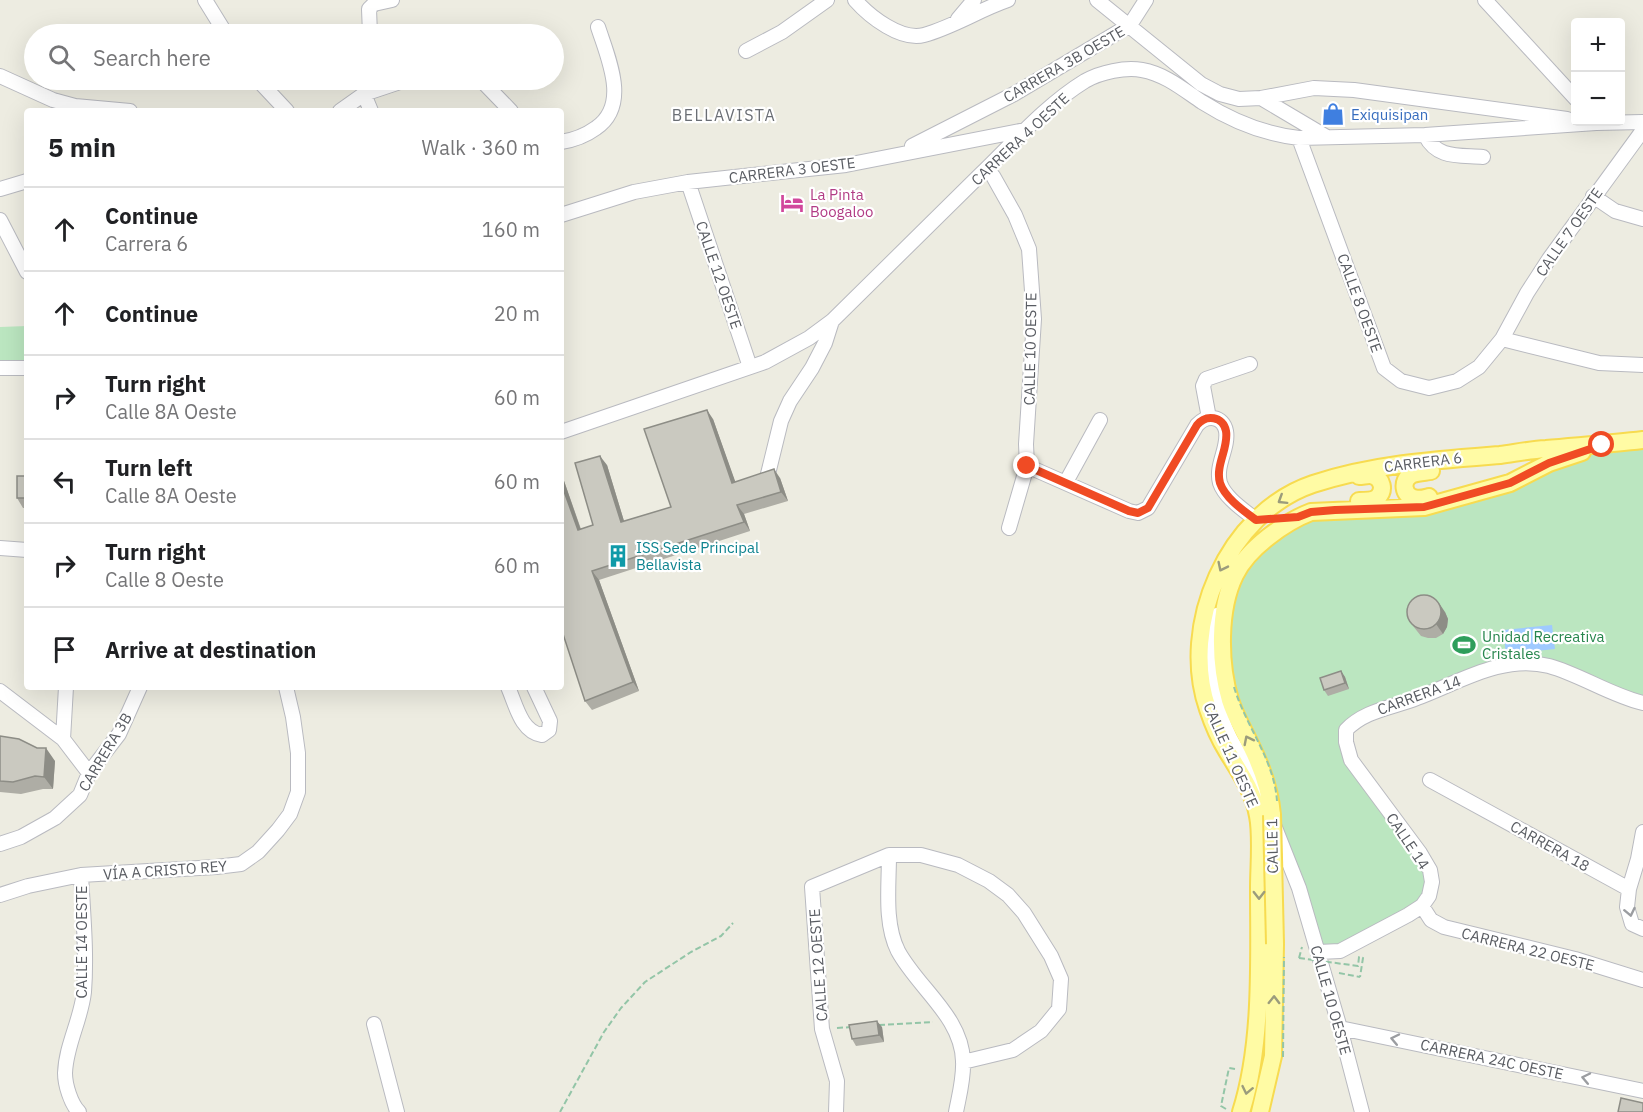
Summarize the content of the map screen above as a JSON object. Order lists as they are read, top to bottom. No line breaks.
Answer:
{"streets":{"main road":["CARRERA 6","CALLE 11 OESTE","CALLE 1"],"street":["CARRERA 3B OESTE","CARRERA 4 OESTE","CARRERA 3 OESTE","CALLE 7 OESTE","CALLE 12 OESTE","CALLE 8 OESTE","CALLE 10 OESTE","CARRERA 14","CARRERA 3B","CALLE 14","CARRERA 18","VÍA A CRISTO REY","CALLE 14 OESTE","CARRERA 22 OESTE","CARRERA 24C OESTE"]},"crossings":[["CARRERA 3B OESTE","CARRERA 4 OESTE"],["CARRERA 3B OESTE","CARRERA 3 OESTE"],["CARRERA 4 OESTE","CARRERA 3 OESTE"],["CARRERA 4 OESTE","CALLE 12 OESTE"],["CARRERA 4 OESTE","CALLE 8 OESTE"],["CARRERA 3 OESTE","CALLE 12 OESTE"],["CALLE 7 OESTE","CALLE 8 OESTE"],["CALLE 10 OESTE","CALLE 11 OESTE"],["CALLE 10 OESTE","CALLE 1"],["CALLE 10 OESTE","CARRERA 24C OESTE"],["CARRERA 6","CALLE 11 OESTE"],["CARRERA 14","CALLE 14"],["CALLE 14","CARRERA 22 OESTE"],["VÍA A CRISTO REY","CALLE 14 OESTE"]],"one_way":["CALLE 11 OESTE","CALLE 1","CARRERA 24C OESTE"],"districts":["BELLAVISTA"],"places":{"shop":["Exiquisipan"],"hotel":["La Pinta Boogaloo"],"building":["ISS Sede Principal Bellavista"],"sports":["Unidad Recreativa Cristales"]},"page":{"map_buttons":["+","−"],"search":"Search here","heading":["5 min","Walk · 360 m"],"list":[["Continue","Carrera 6","160 m"],["Continue","20 m"],["Turn right","Calle 8A Oeste","60 m"],["Turn left","Calle 8A Oeste","60 m"],["Turn right","Calle 8 Oeste","60 m"],"Arrive at destination"]}}
